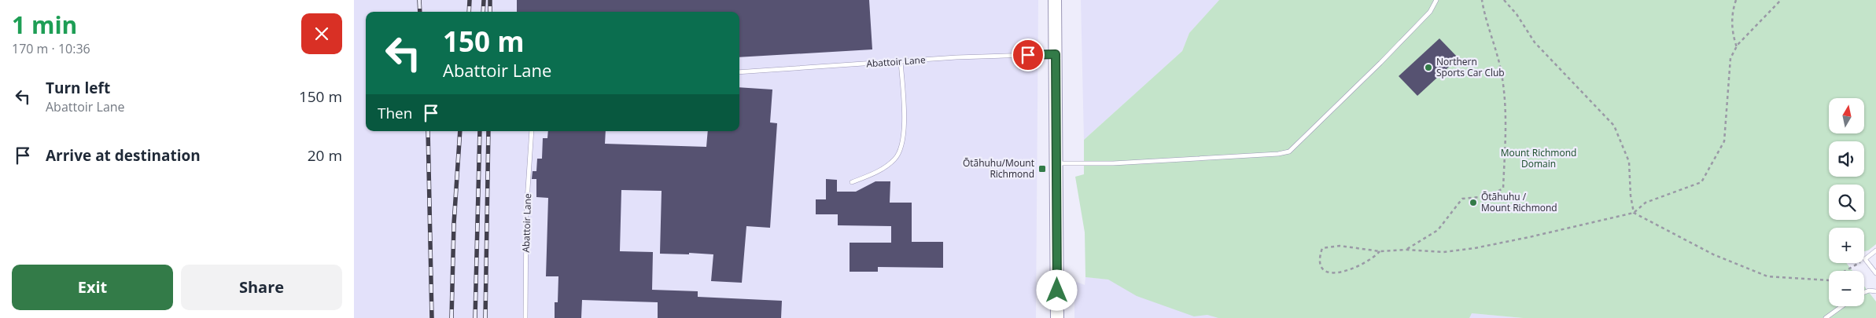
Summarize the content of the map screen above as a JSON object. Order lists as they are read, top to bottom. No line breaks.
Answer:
{"streets":{"lane":["Abattoir Lane"]},"parks":["Mount Richmond Domain"],"places":{"other":["Northern Sports Car Club","Ōtāhuhu / Mount Richmond"],"transit":["Ōtāhuhu/Mount Richmond"]},"north":"top","page":{"heading":["1 min","170 m · 10:36"],"turn":["150 m","Abattoir Lane"],"list":[{"name":"Turn left","note":"Abattoir Lane","value":"150 m"},{"name":"Arrive at destination","value":"20 m"}],"then":"Then","map_buttons":["+","−"],"buttons":["Exit","Share"]}}
